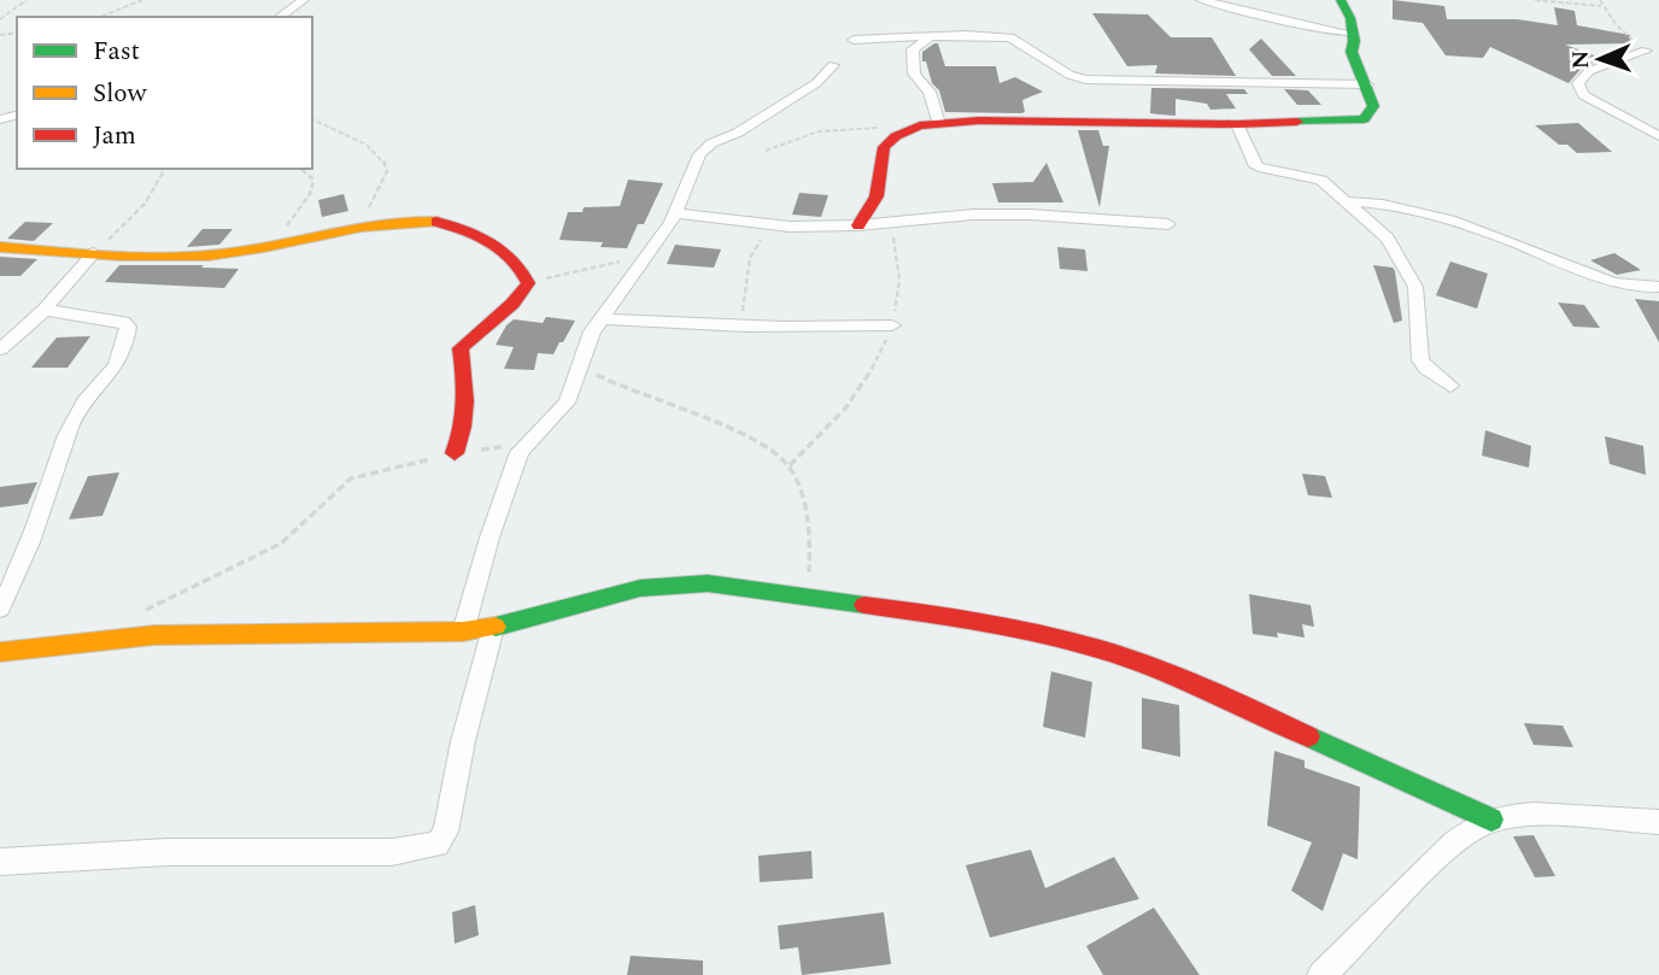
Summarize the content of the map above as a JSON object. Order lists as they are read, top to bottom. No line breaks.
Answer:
{"legend":["Fast","Slow","Jam"],"north":"left"}
